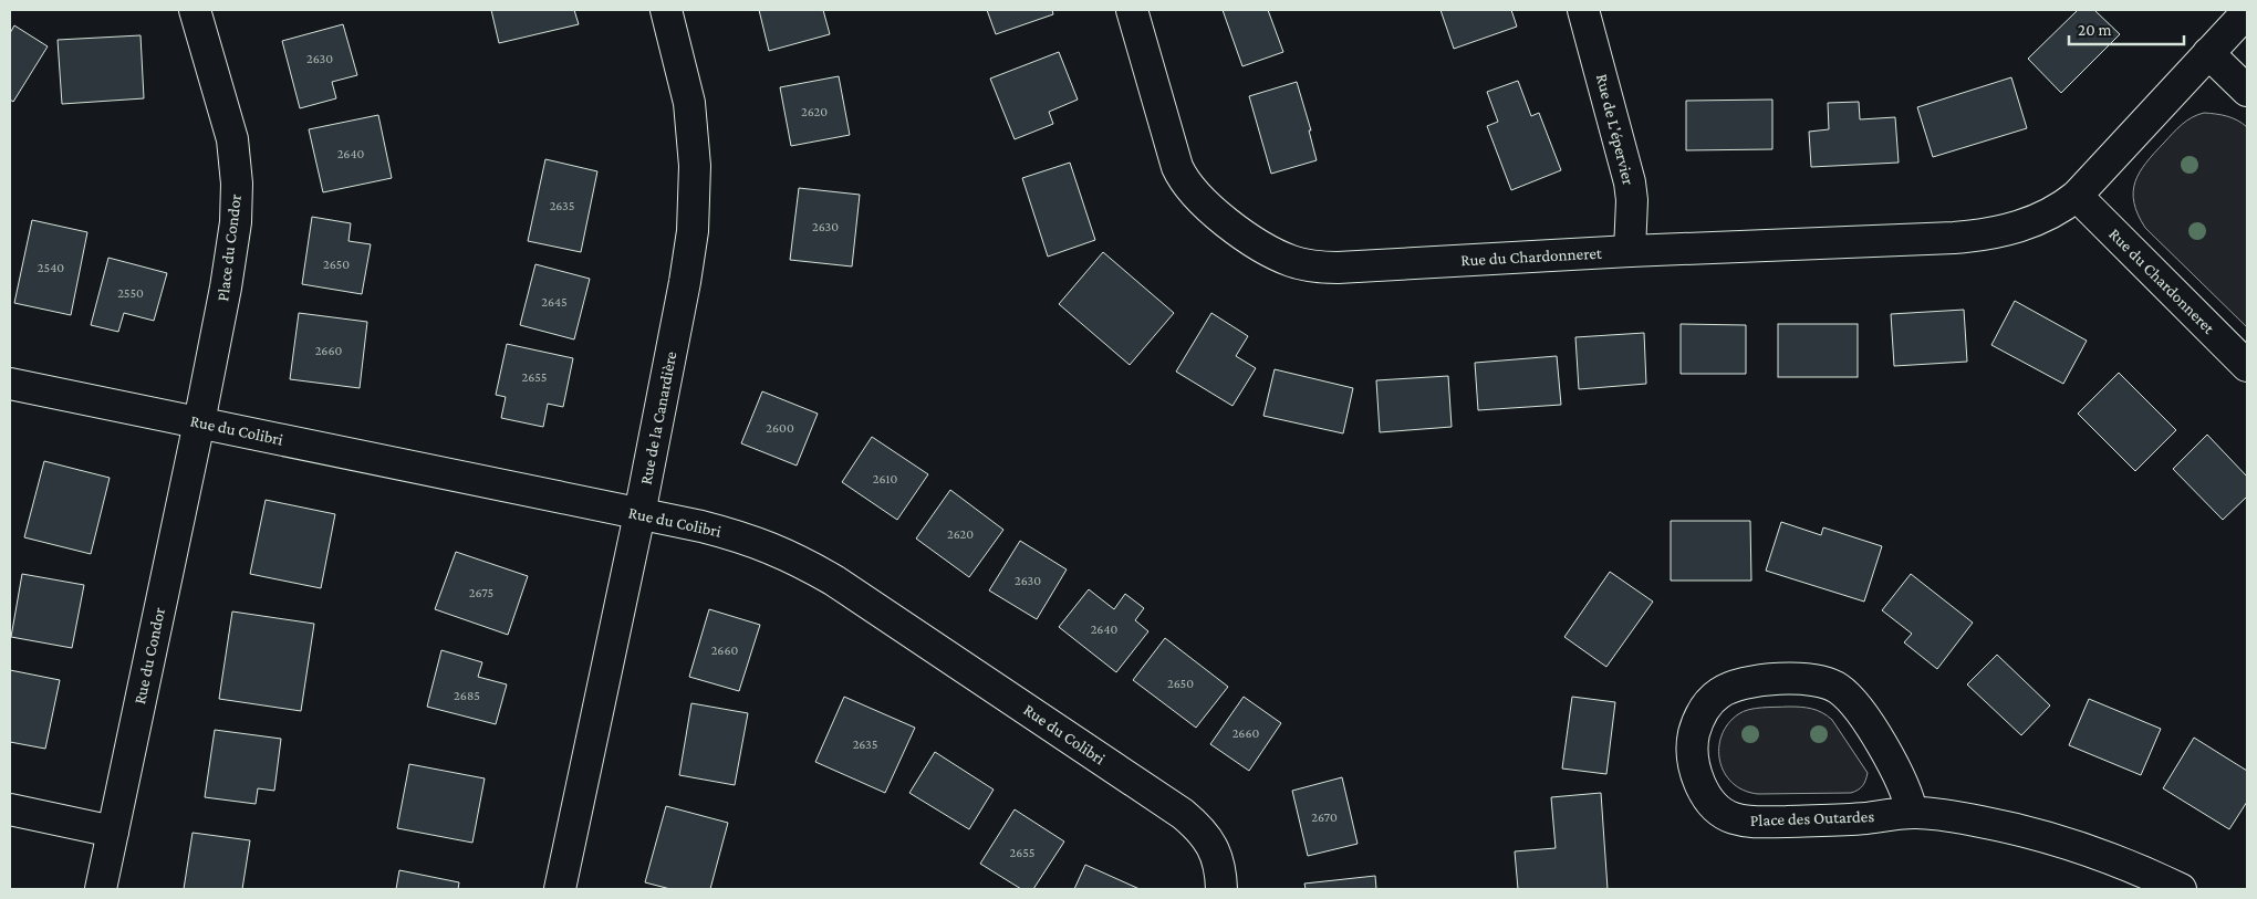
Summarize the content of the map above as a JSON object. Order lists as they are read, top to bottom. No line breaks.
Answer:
{"streets":{"street":["Rue de L'épervier","Place du Condor","Rue du Chardonneret","Rue de la Canardière","Rue du Colibri","Rue du Condor","Place des Outardes"]},"crossings":[["Rue de L'épervier","Rue du Chardonneret"],["Place du Condor","Rue du Colibri"],["Place du Condor","Rue du Condor"],["Rue de la Canardière","Rue du Colibri"],["Rue du Colibri","Rue du Condor"]],"house_numbers":["2630","2620","2640","2635","2630","2650","2540","2550","2645","2660","2655","2600","2610","2620","2630","2675","2640","2660","2650","2685","2660","2635","2670","2655"],"scale_bar":"20 m"}
